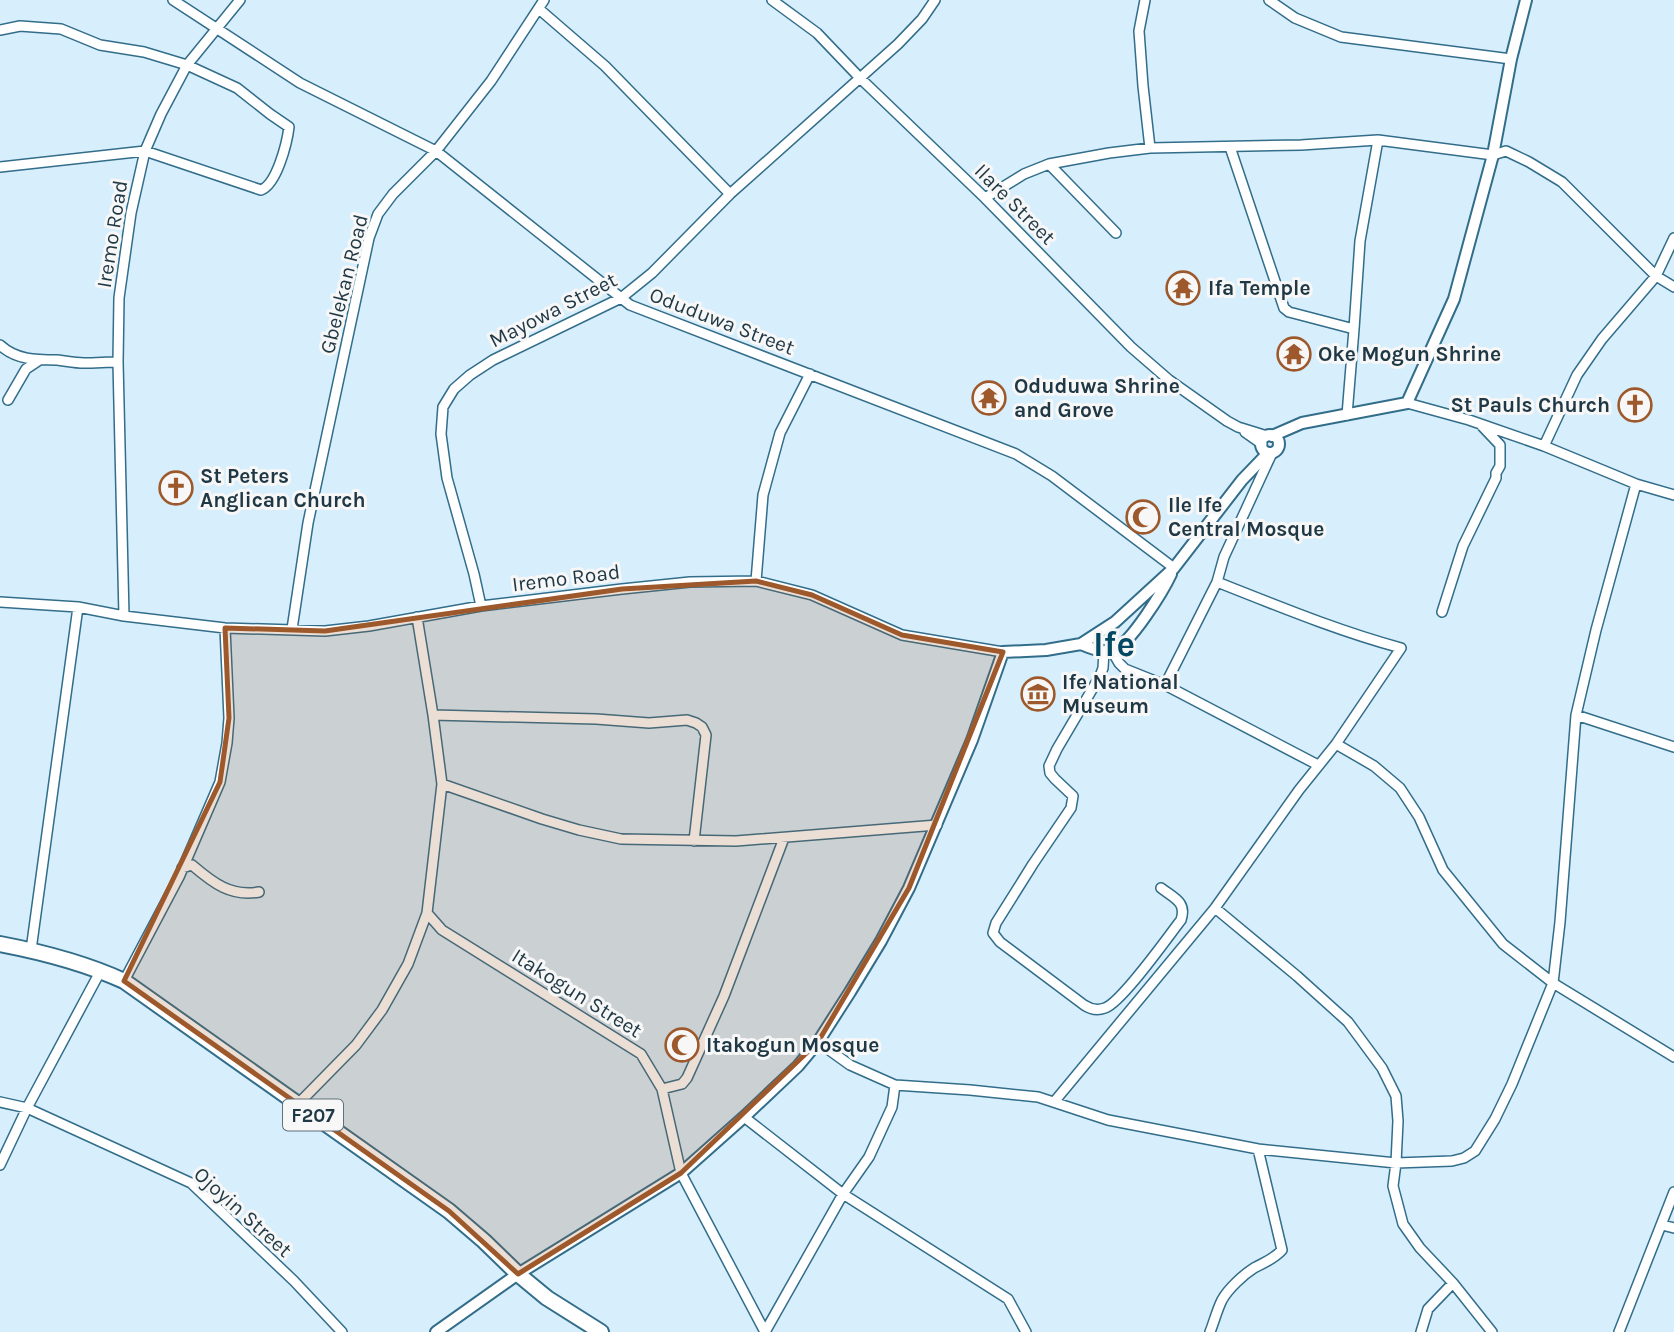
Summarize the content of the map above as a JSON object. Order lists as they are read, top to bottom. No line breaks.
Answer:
{"streets":{"main road":["F207"],"street":["Ilare Street","Iremo Road","Gbelekan Road","Mayowa Street","Oduduwa Street","Itakogun Street","Ojoyin Street"]},"crossings":[["Ilare Street","Mayowa Street"],["Iremo Road","Gbelekan Road"],["Iremo Road","Mayowa Street"],["Iremo Road","Oduduwa Street"],["Gbelekan Road","Oduduwa Street"],["Mayowa Street","Oduduwa Street"]],"districts":["Ife"],"places":{"temple":["Ifa Temple","Oke Mogun Shrine","Oduduwa Shrine and Grove"],"church":["St Pauls Church","St Peters Anglican Church"],"mosque":["Ile Ife Central Mosque","Itakogun Mosque"],"museum":["Ife National Museum"]}}
